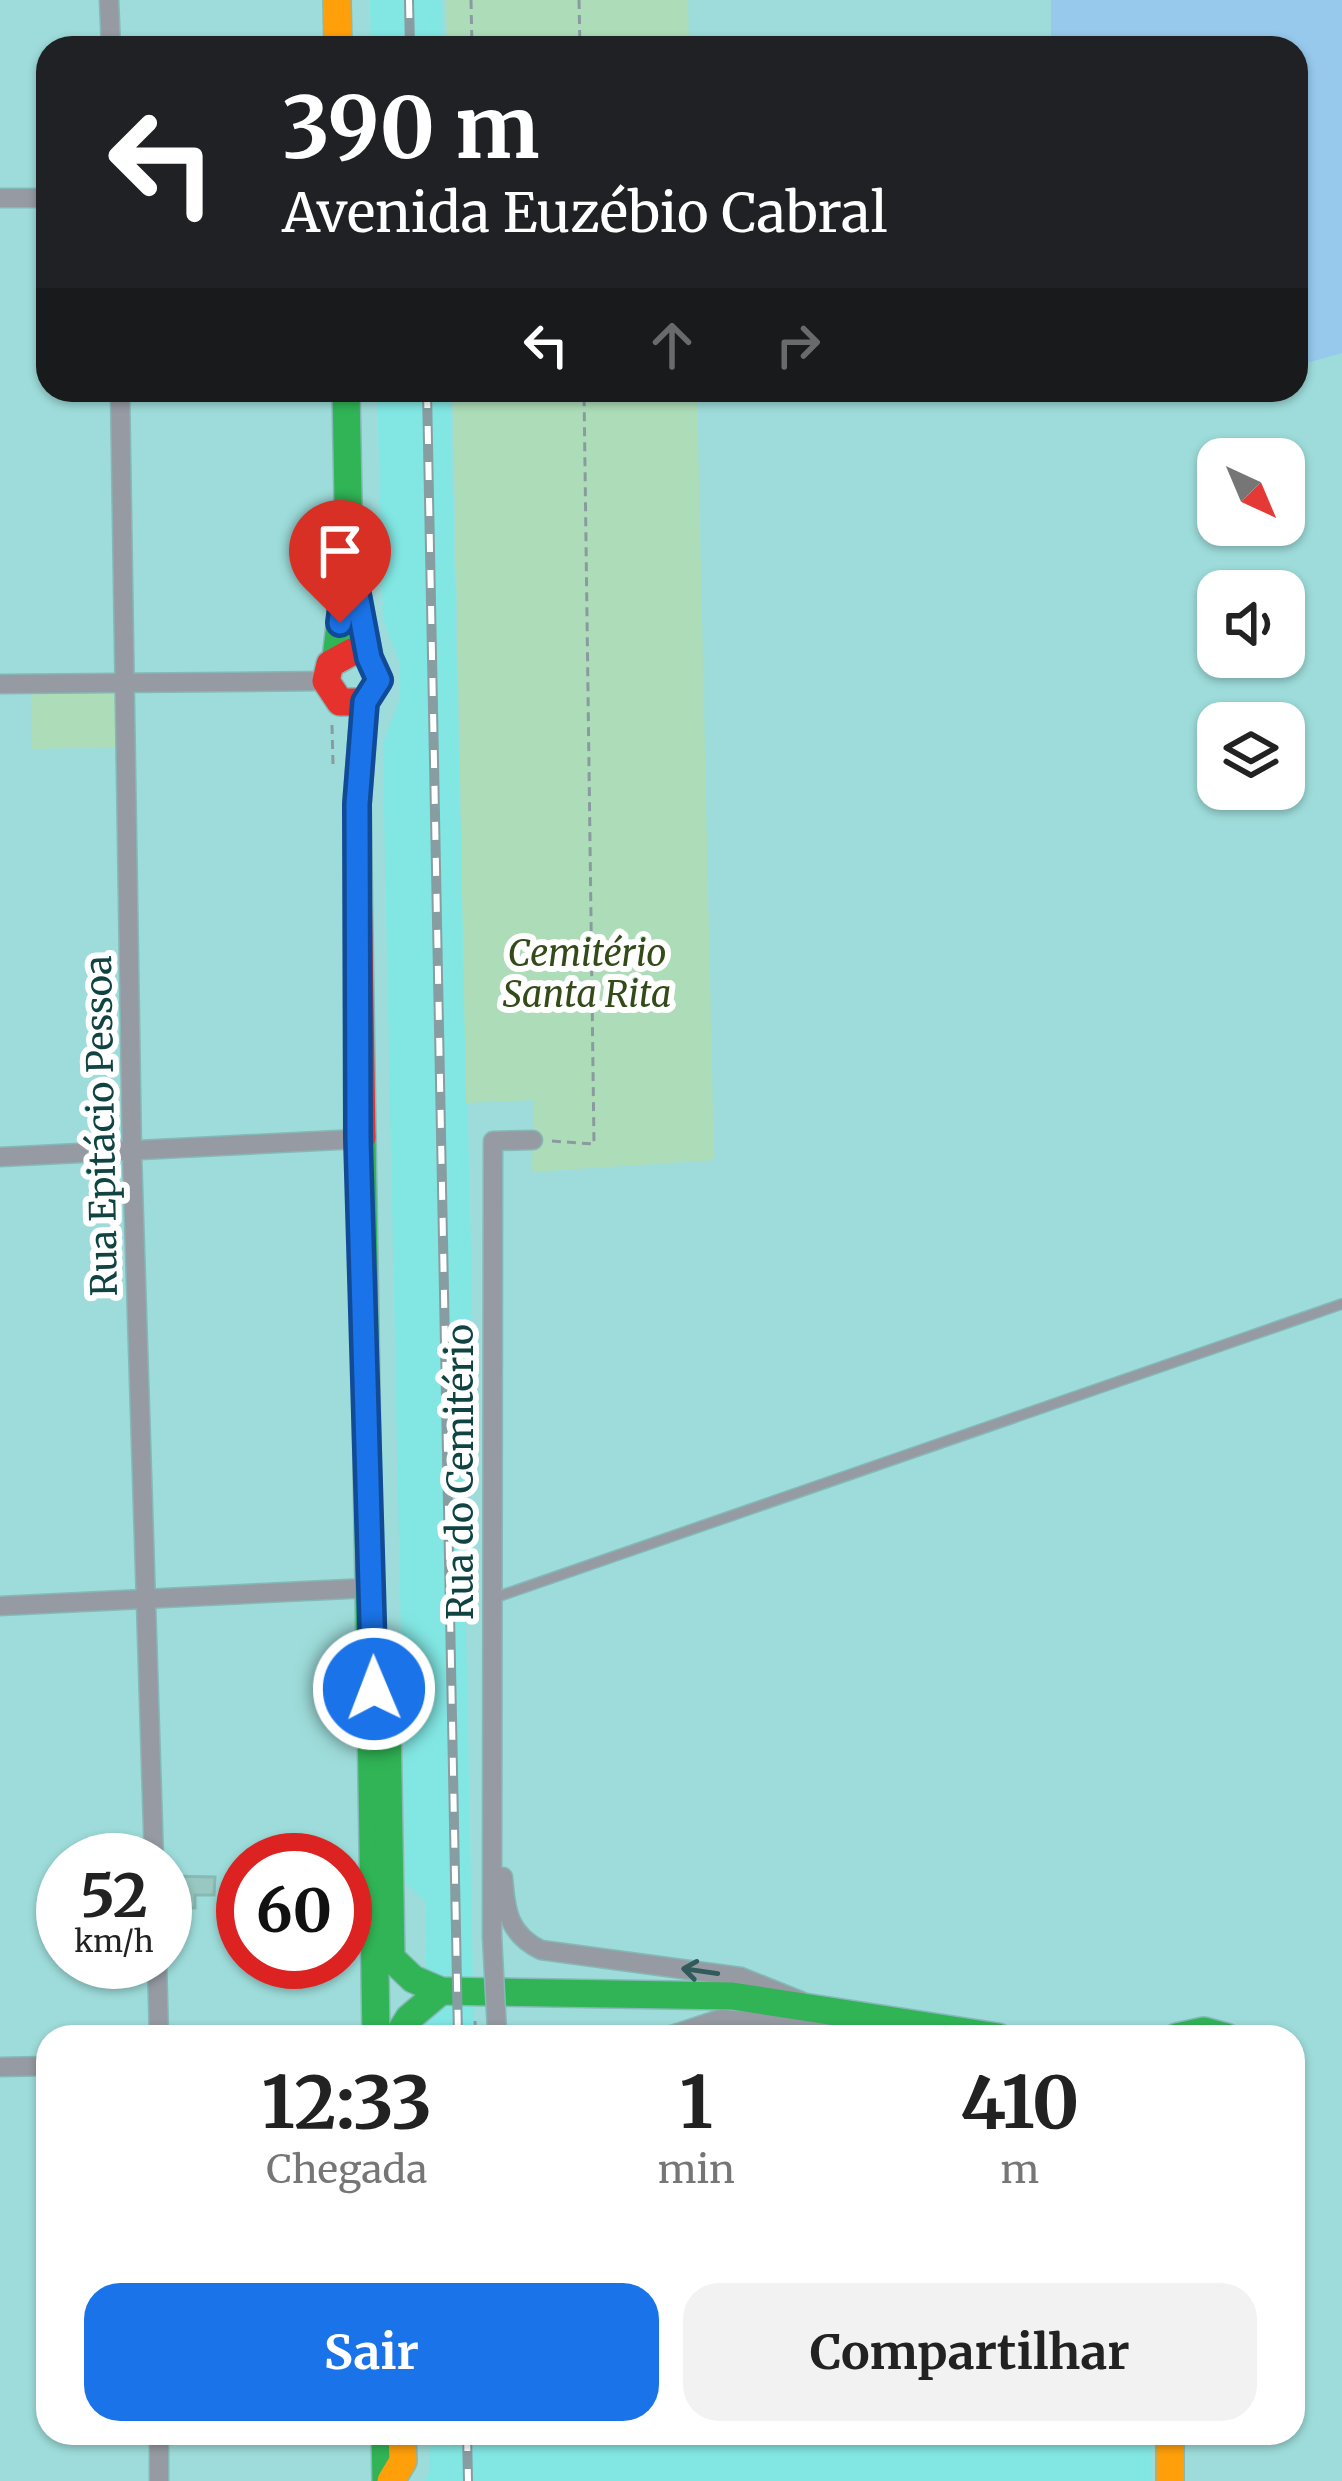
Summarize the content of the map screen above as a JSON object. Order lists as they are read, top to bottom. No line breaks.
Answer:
{"streets":{"street":["Rua Epitácio Pessoa","Rua do Cemitério"]},"parks":["Cemitério Santa Rita"],"north":"bottom right","page":{"turn":["390 m","Avenida Euzébio Cabral"],"speed":"52 km/h","limit":"60","eta":["12:33","Chegada","1","min","410","m"],"buttons":["Sair","Compartilhar"]}}
